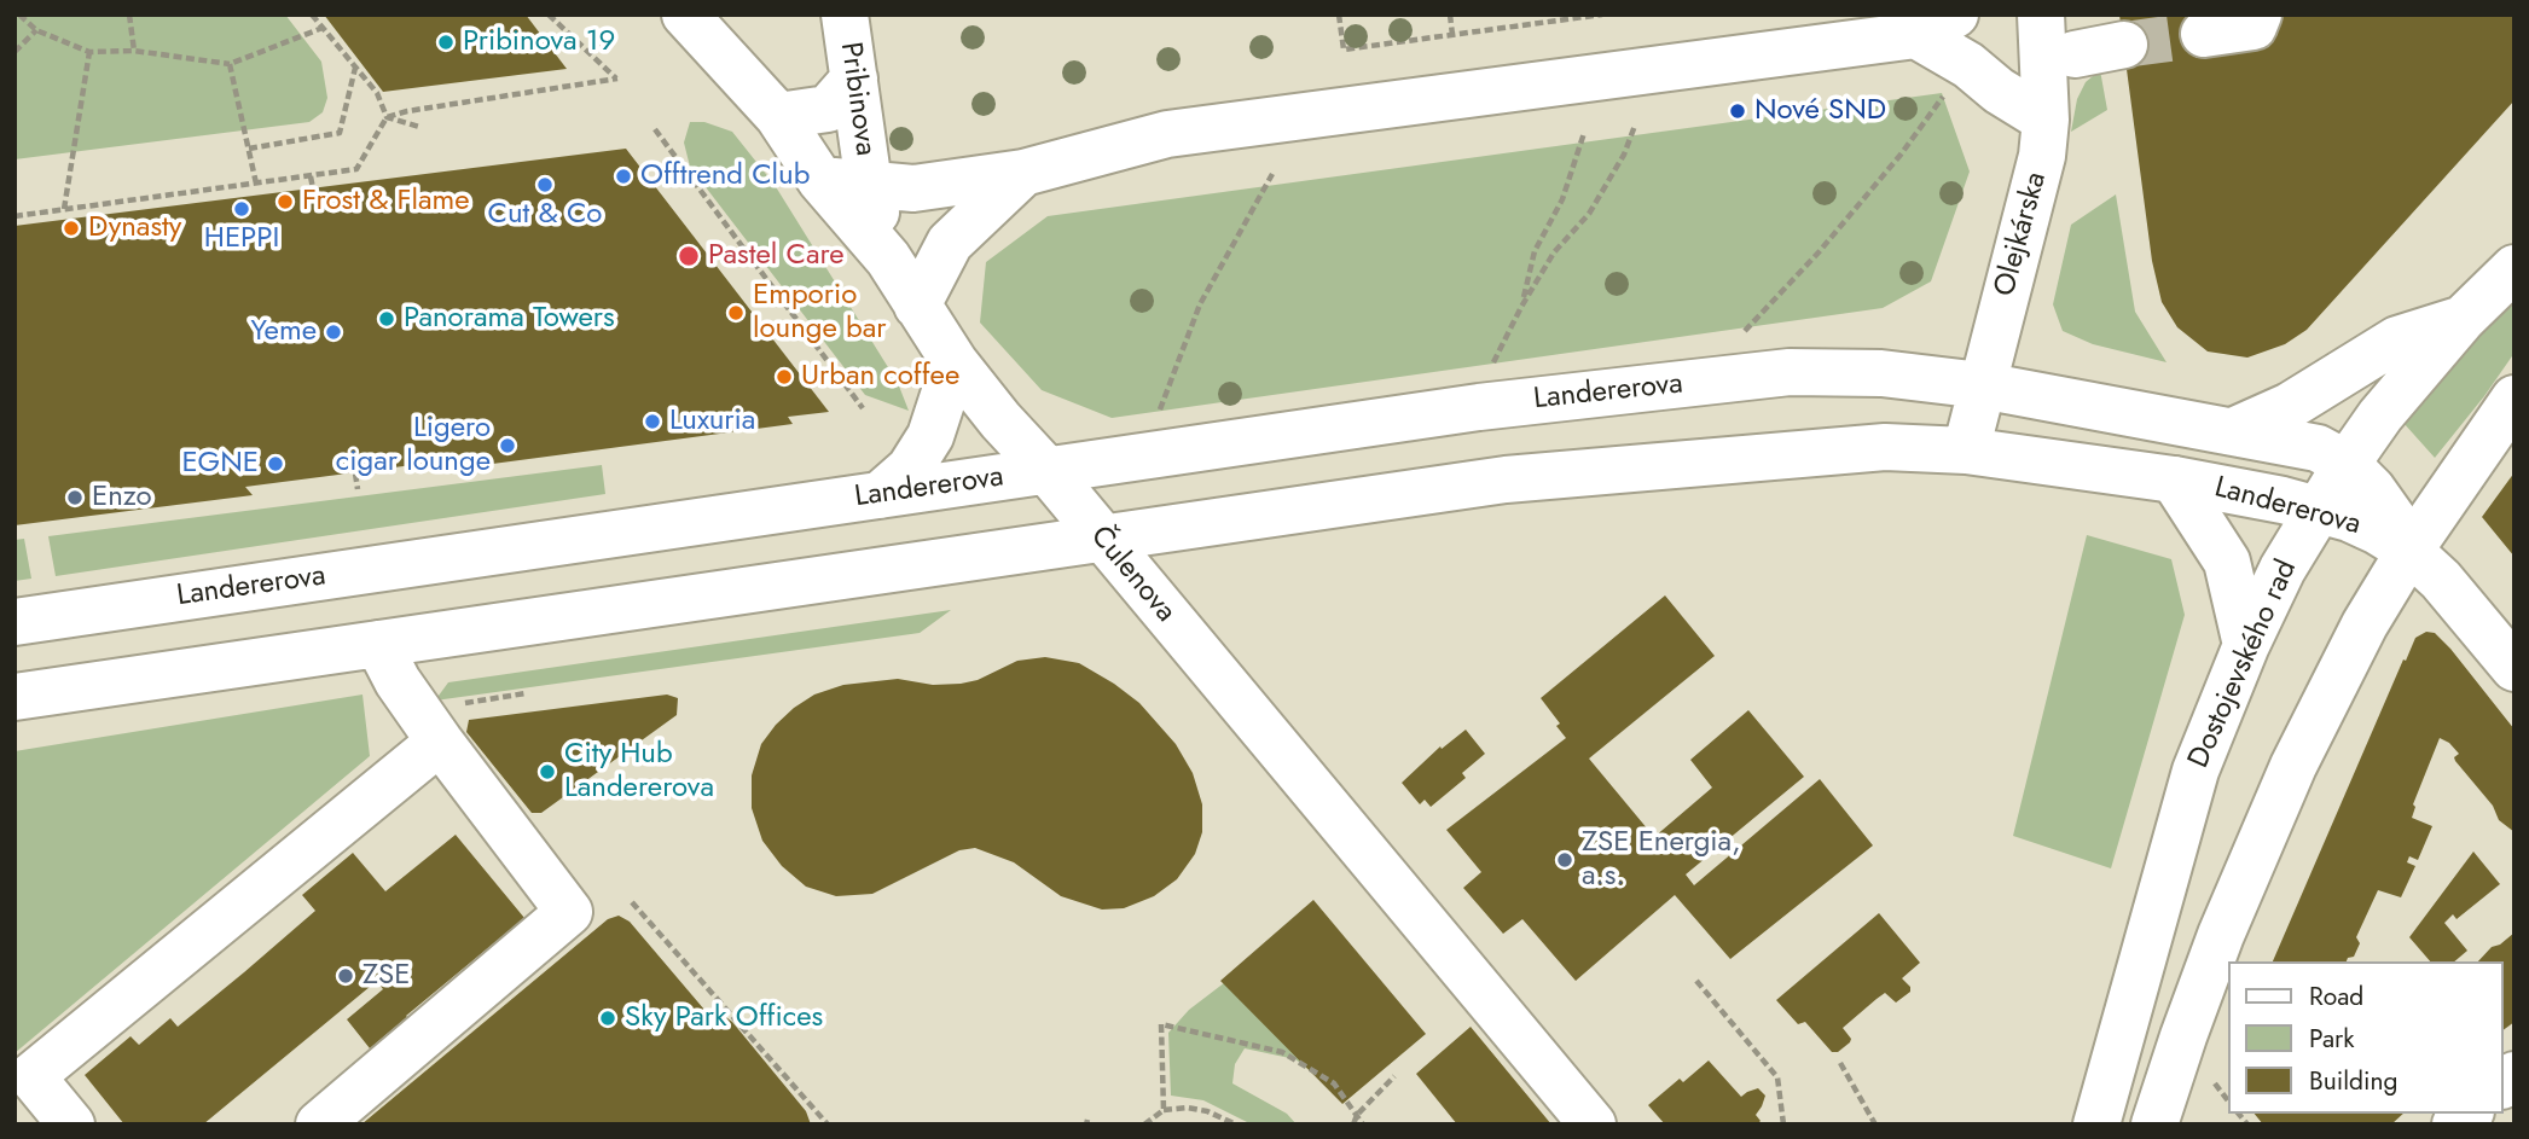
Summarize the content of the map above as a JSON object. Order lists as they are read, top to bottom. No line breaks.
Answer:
{"streets":{"street":["Pribinova","Olejkárska","Landererova","Čulenova","Dostojevského rad"]},"crossings":[["Pribinova","Čulenova"],["Olejkárska","Landererova"],["Landererova","Čulenova"],["Landererova","Dostojevského rad"]],"places":["Pribinova 19","Nové SND","Offtrend Club","Cut & Co","Frost & Flame","HEPPI","Dynasty","Pastel Care","Emporio lounge bar","Panorama Towers","Yeme","Urban coffee","Luxuria","Ligero cigar lounge","EGNE","Enzo","City Hub Landererova","ZSE Energia, a.s.","ZSE","Sky Park Offices"],"legend":["Road","Park","Building"]}
